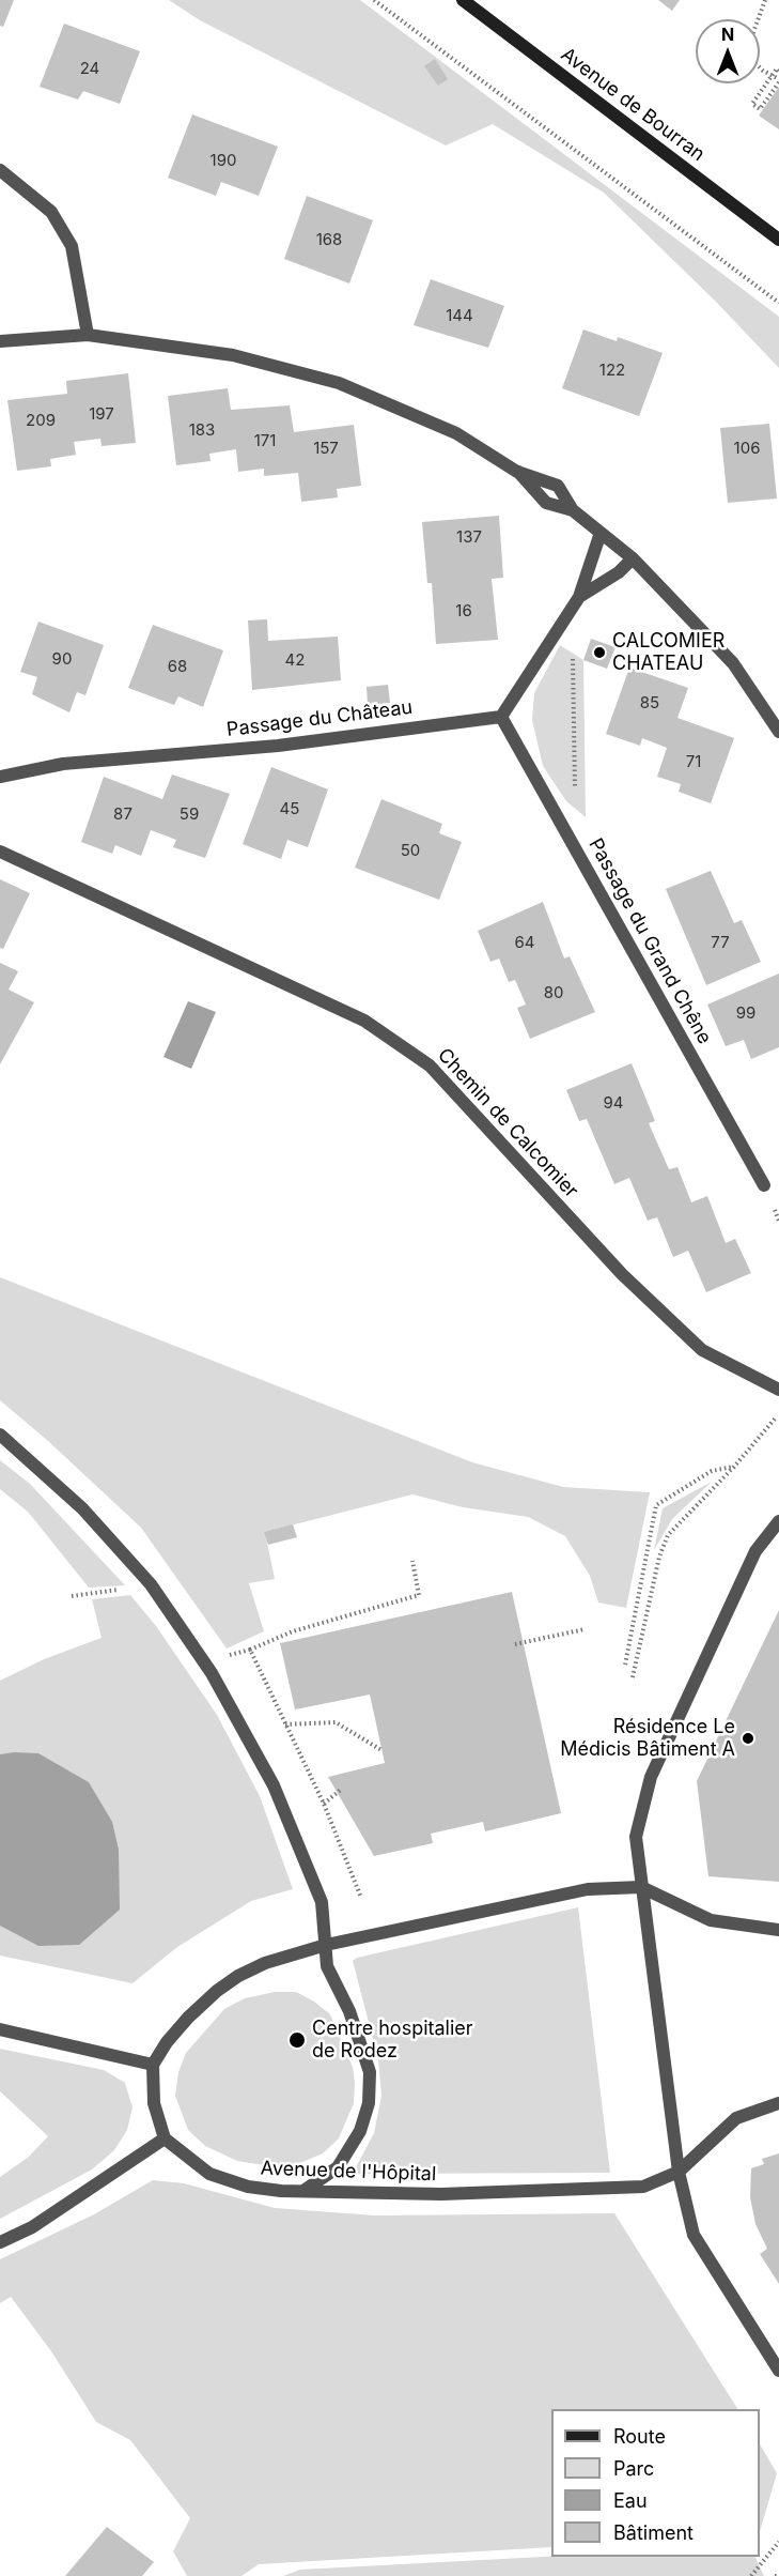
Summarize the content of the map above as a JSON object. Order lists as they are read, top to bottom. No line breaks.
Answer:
{"streets":{"main road":["Avenue de Bourran"],"street":["Passage du Château","Passage du Grand Chêne","Chemin de Calcomier","Avenue de l'Hôpital"]},"crossings":[["Passage du Château","Passage du Grand Chêne"]],"places":["CALCOMIER CHATEAU","Résidence Le Médicis Bâtiment A","Centre hospitalier de Rodez"],"house_numbers":["24","190","168","144","122","197","209","183","171","157","106","137","16","90","42","68","85","71","45","87","59","50","64","77","80","99","94"],"legend":["Route","Parc","Eau","Bâtiment"],"north":"top"}
